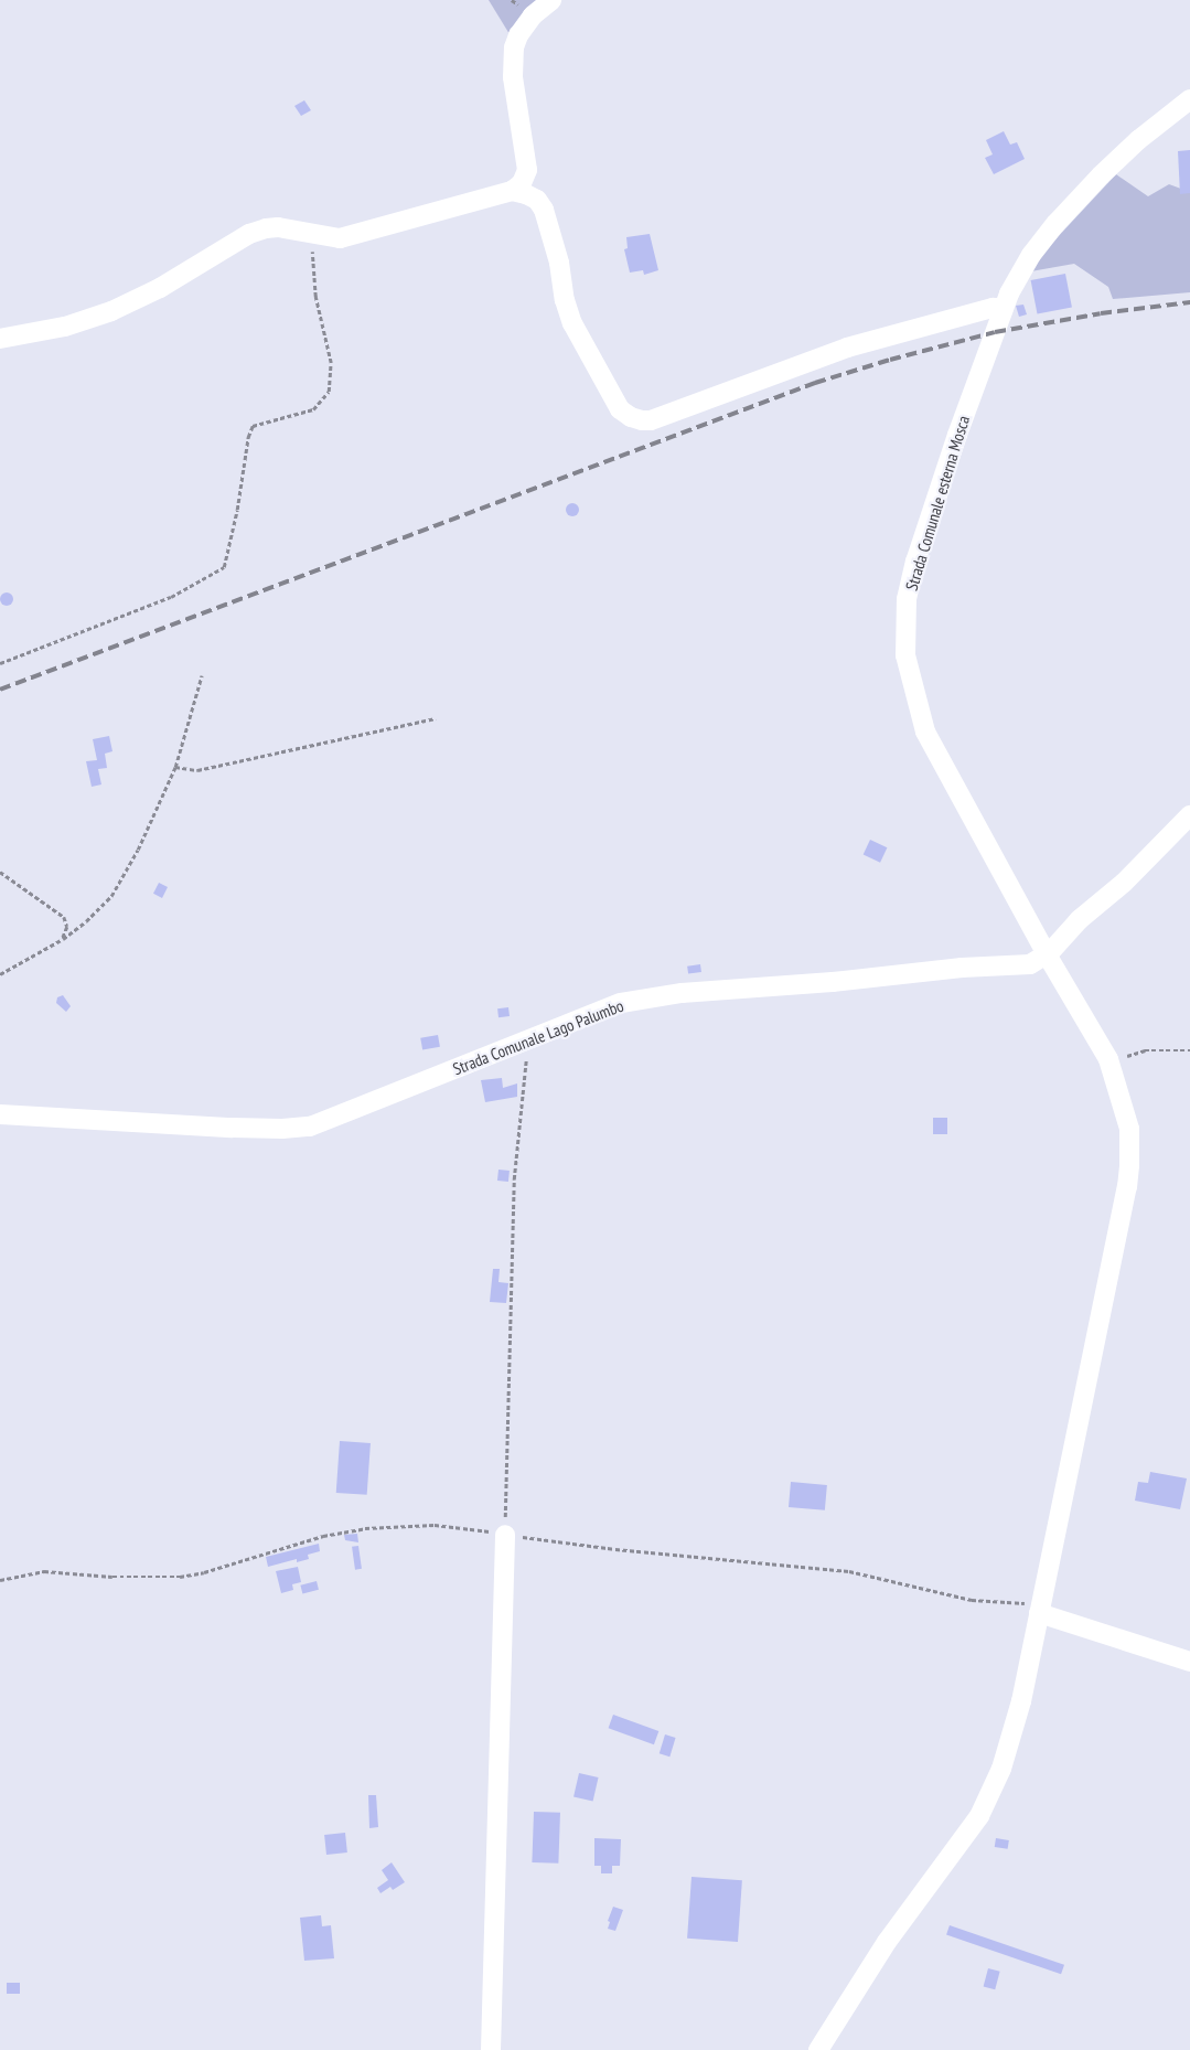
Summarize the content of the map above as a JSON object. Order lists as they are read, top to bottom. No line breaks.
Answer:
{"streets":{"street":["Strada Comunale esterna Mosca","Strada Comunale Lago Palumbo"]},"crossings":[["Strada Comunale esterna Mosca","Strada Comunale Lago Palumbo"]]}
